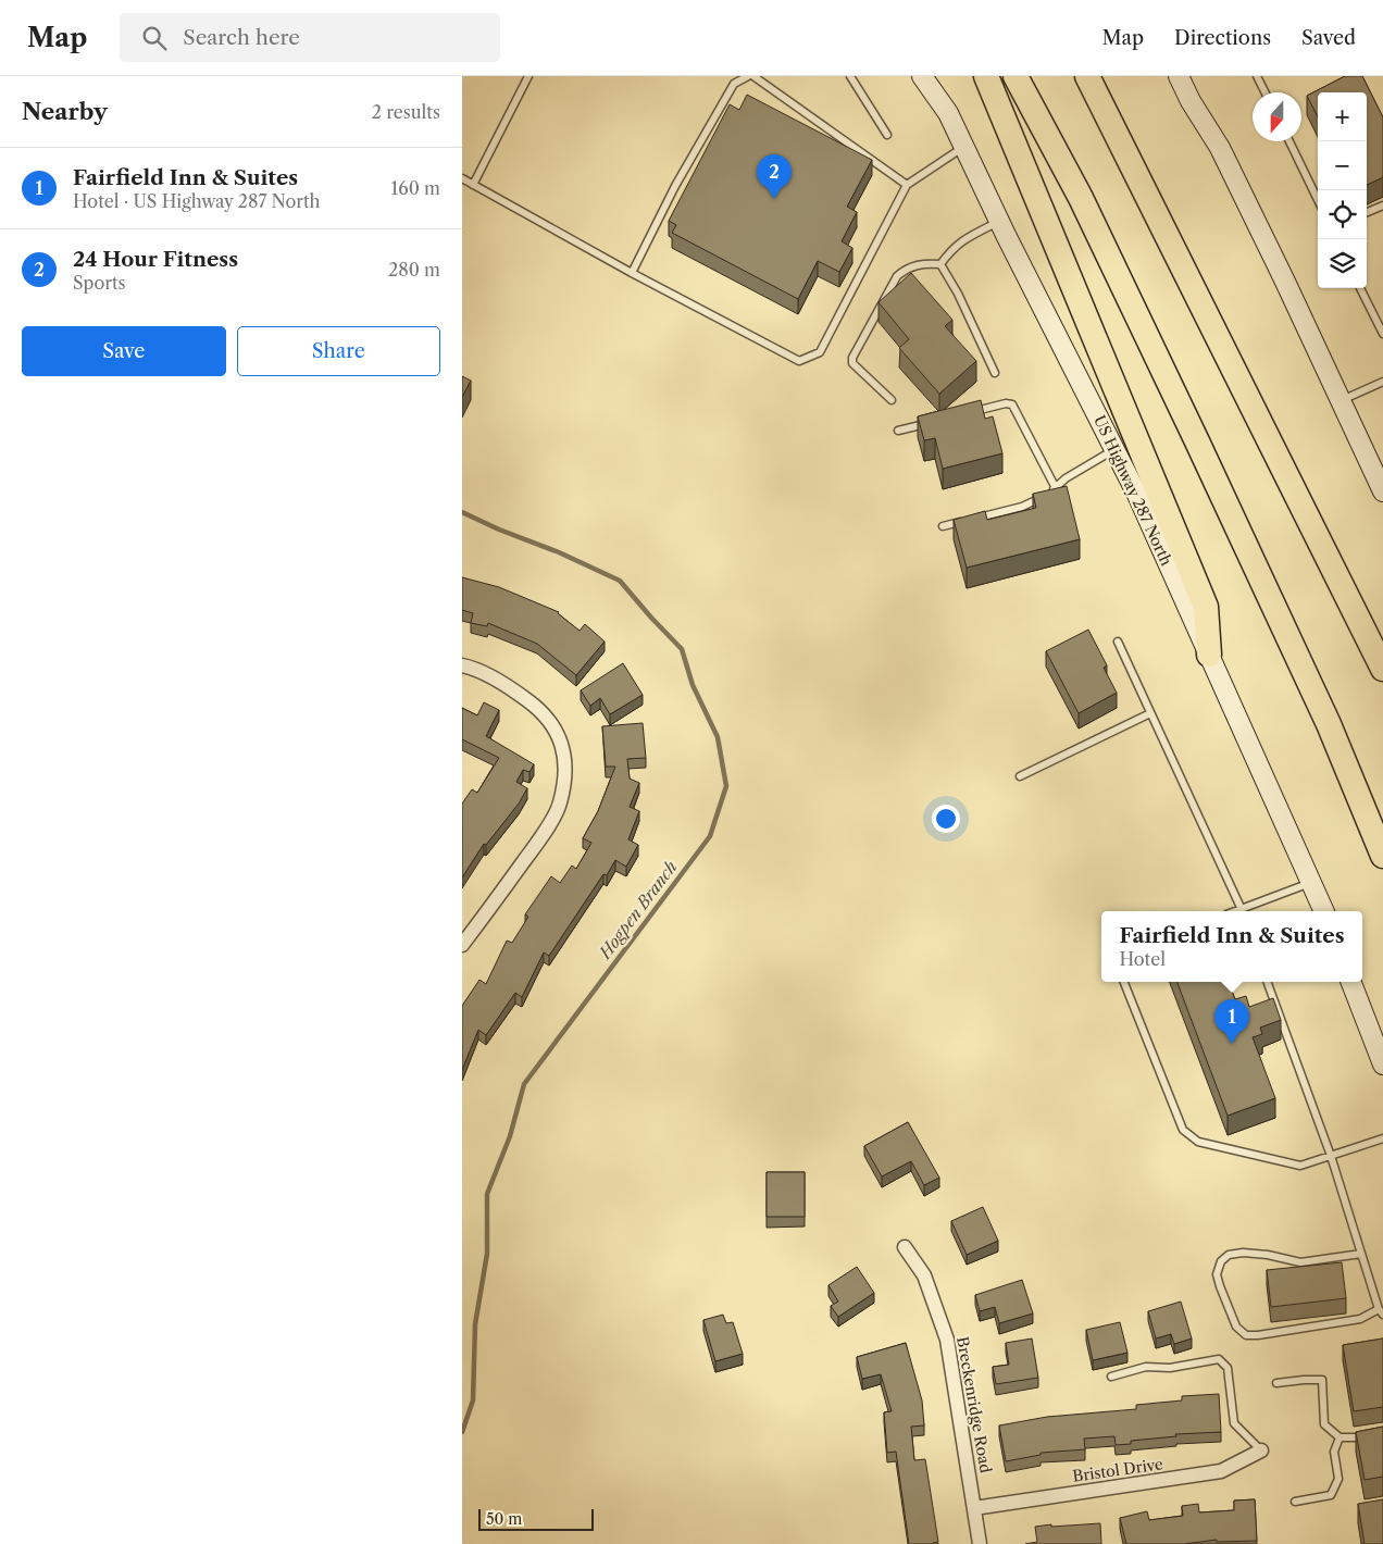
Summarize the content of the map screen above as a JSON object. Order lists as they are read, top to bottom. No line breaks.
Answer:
{"streets":{"main road":["US Highway 287 North"],"street":["Breckenridge Road","Bristol Drive"]},"crossings":[["Breckenridge Road","Bristol Drive"]],"water":["Hogpen Branch"],"scale_bar":"50 m","north":"bottom","page":{"header":"Map","search":"Search here","nav":["Map","Directions","Saved"],"heading":["Nearby","2 results"],"map_buttons":["+","−"],"list":[{"mark":"1","name":"Fairfield Inn & Suites","note":"Hotel · US Highway 287 North","value":"160 m"},{"mark":"2","name":"24 Hour Fitness","note":"Sports","value":"280 m"}],"pins":["2","1"],"buttons":["Save","Share"],"popup":["Fairfield Inn & Suites","Hotel"],"scale":"50 m"}}
